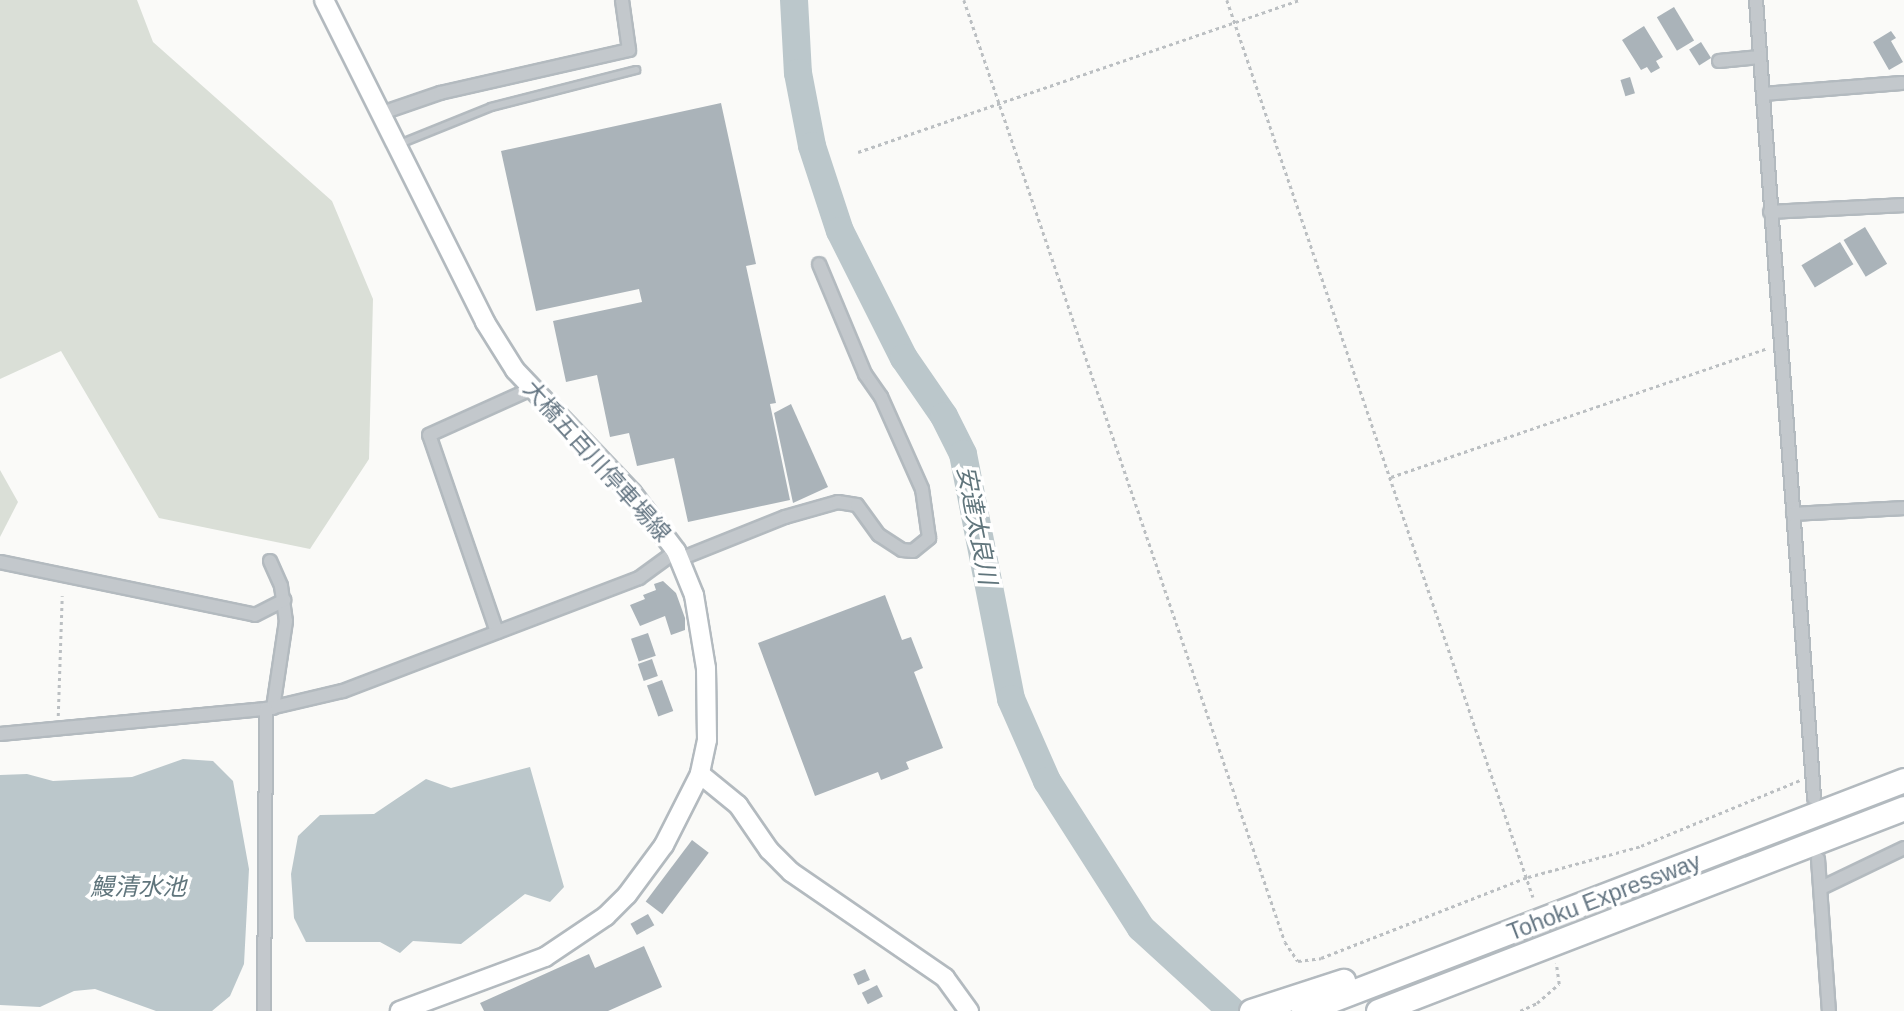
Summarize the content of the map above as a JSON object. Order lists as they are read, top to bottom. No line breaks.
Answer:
{"streets":{"highway":["Tohoku Expressway"],"main road":["大橋五百川停車場線"]},"water":["安達太良川","鰻清水池"]}
